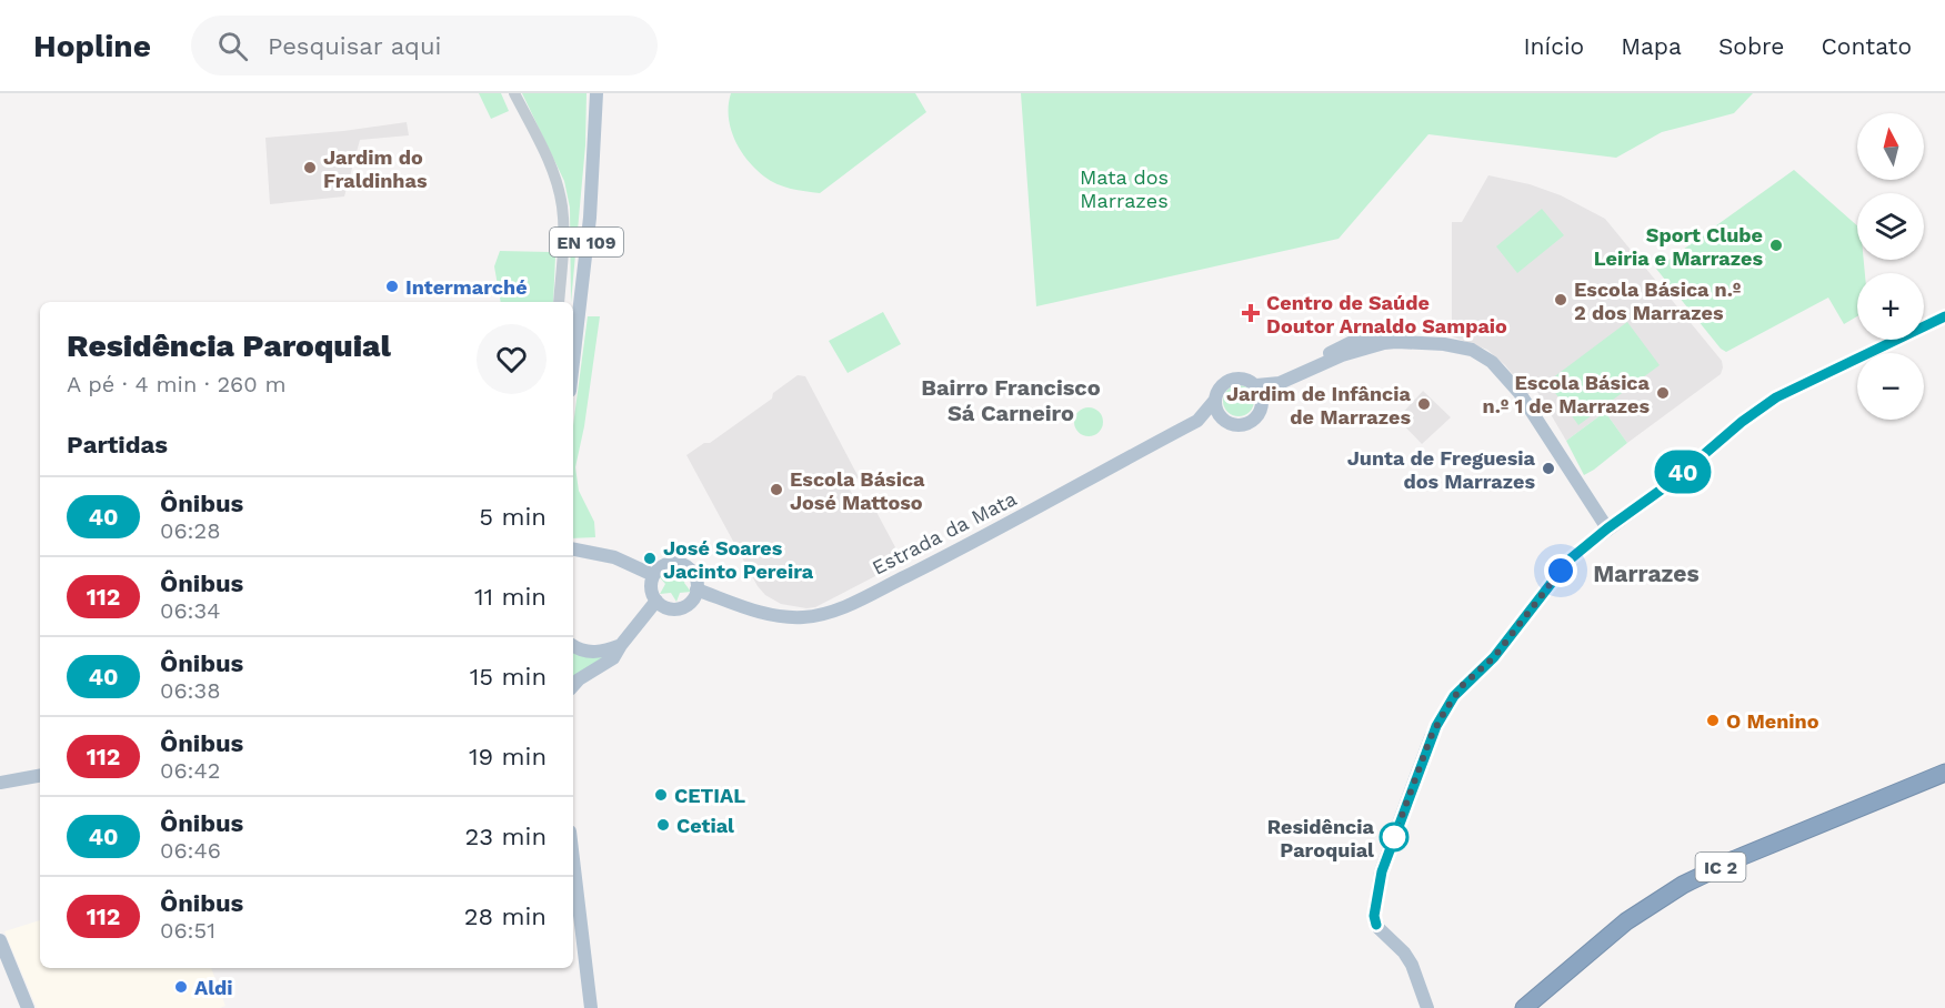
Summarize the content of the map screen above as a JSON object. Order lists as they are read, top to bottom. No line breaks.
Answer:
{"streets":{"highway":["IC 2"],"main road":["EN 109","Estrada da Mata"]},"districts":["Bairro Francisco Sá Carneiro","Marrazes"],"parks":["Mata dos Marrazes"],"places":{"other":["Jardim do Fraldinhas","Sport Clube Leiria e Marrazes","Intermarché","Escola Básica n.º 2 dos Marrazes","Escola Básica n.º 1 de Marrazes","Jardim de Infância de Marrazes","Junta de Freguesia dos Marrazes","Escola Básica José Mattoso","José Soares Jacinto Pereira","O Menino","CETIAL","Cetial","Residência Paroquial","Aldi"],"health":["Centro de Saúde Doutor Arnaldo Sampaio"]},"lines":["bus line 40"],"north":"top","page":{"header":"Hopline","search":"Pesquisar aqui","nav":["Início","Mapa","Sobre","Contato"],"on_map":"40","map_buttons":["+","−"],"heading":[["Residência Paroquial","A pé · 4 min · 260 m"],"Partidas"],"list":[{"mark":"40","name":"Ônibus","note":"06:28","value":"5 min"},{"mark":"112","name":"Ônibus","note":"06:34","value":"11 min"},{"mark":"40","name":"Ônibus","note":"06:38","value":"15 min"},{"mark":"112","name":"Ônibus","note":"06:42","value":"19 min"},{"mark":"40","name":"Ônibus","note":"06:46","value":"23 min"},{"mark":"112","name":"Ônibus","note":"06:51","value":"28 min"}]}}
